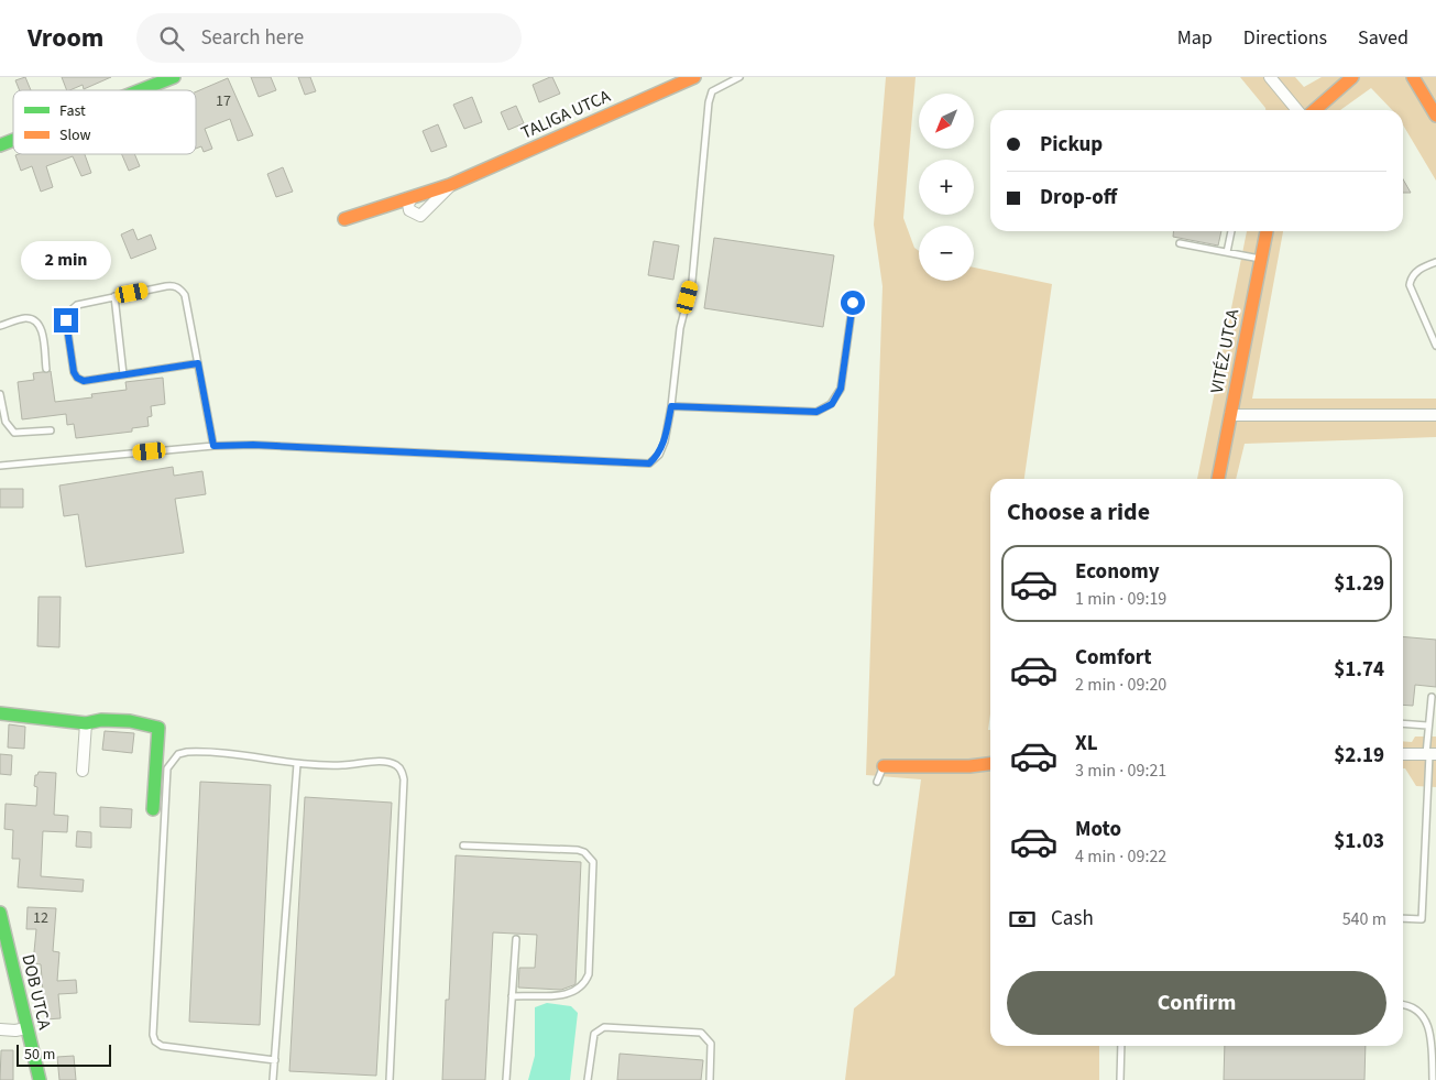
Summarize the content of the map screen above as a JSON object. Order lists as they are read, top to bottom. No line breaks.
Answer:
{"streets":{"street":["TALIGA UTCA","VITÉZ UTCA","DOB UTCA"]},"house_numbers":["17","12"],"legend":["Fast","Slow"],"scale_bar":"50 m","north":"bottom left","page":{"header":"Vroom","search":"Search here","nav":["Map","Directions","Saved"],"map_buttons":["+","−"],"banner":["Pickup","Drop-off"],"bubble":"2 min","heading":"Choose a ride","list":[{"name":"Economy","note":"1 min · 09:19","value":"$1.29"},{"name":"Comfort","note":"2 min · 09:20","value":"$1.74"},{"name":"XL","note":"3 min · 09:21","value":"$2.19"},{"name":"Moto","note":"4 min · 09:22","value":"$1.03"}],"pay":["Cash","540 m"],"buttons":"Confirm","scale":"50 m"}}
